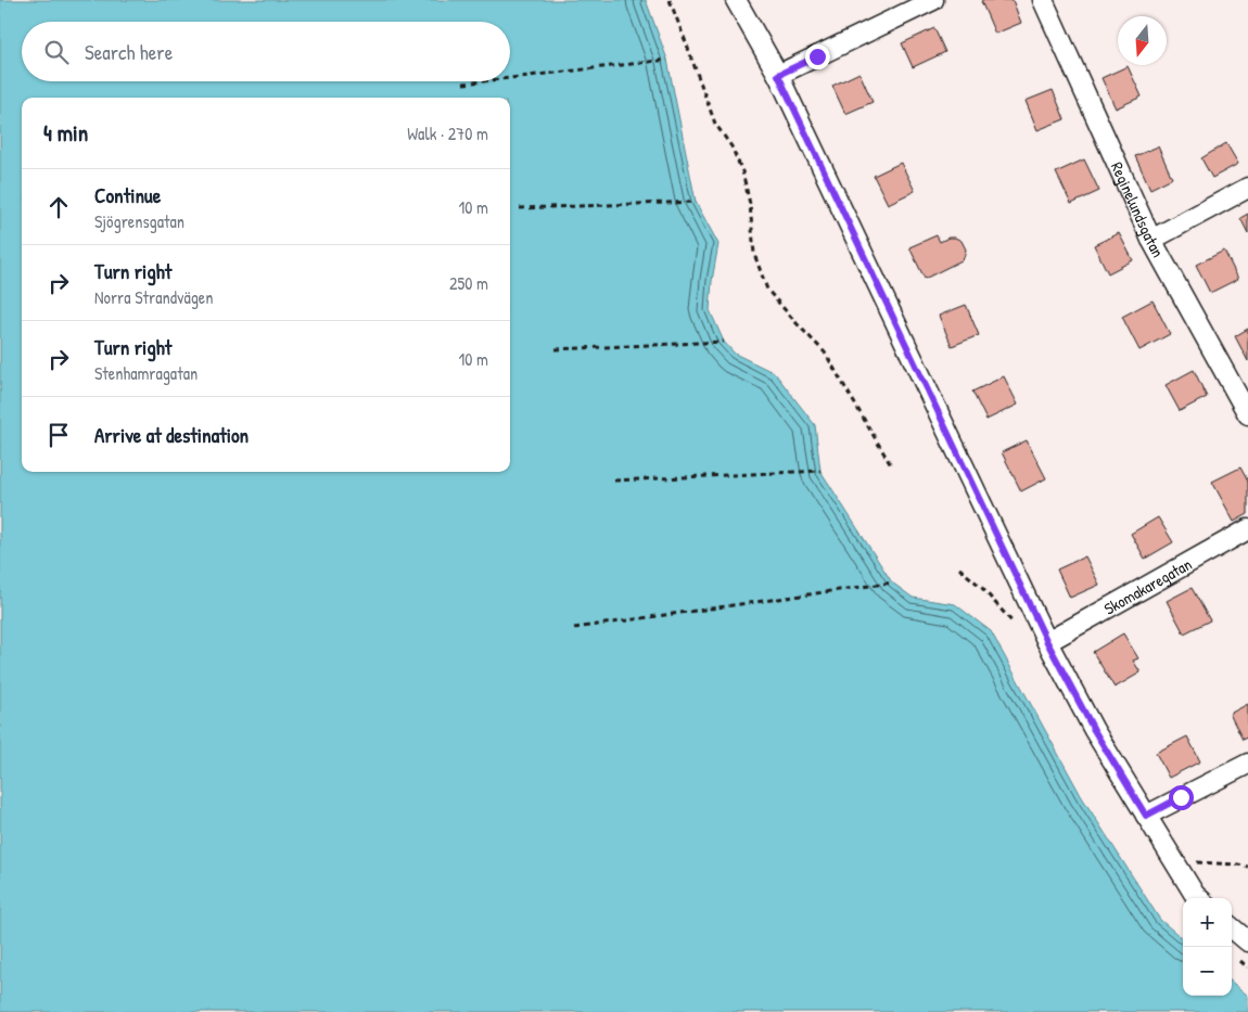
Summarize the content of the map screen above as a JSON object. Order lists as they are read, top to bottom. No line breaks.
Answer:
{"streets":{"street":["Reginelundsgatan","Skomakaregatan"]},"north":"bottom","page":{"search":"Search here","heading":["4 min","Walk · 270 m"],"list":[["Continue","Sjögrensgatan","10 m"],["Turn right","Norra Strandvägen","250 m"],["Turn right","Stenhamragatan","10 m"],"Arrive at destination"],"map_buttons":["+","−"]}}
